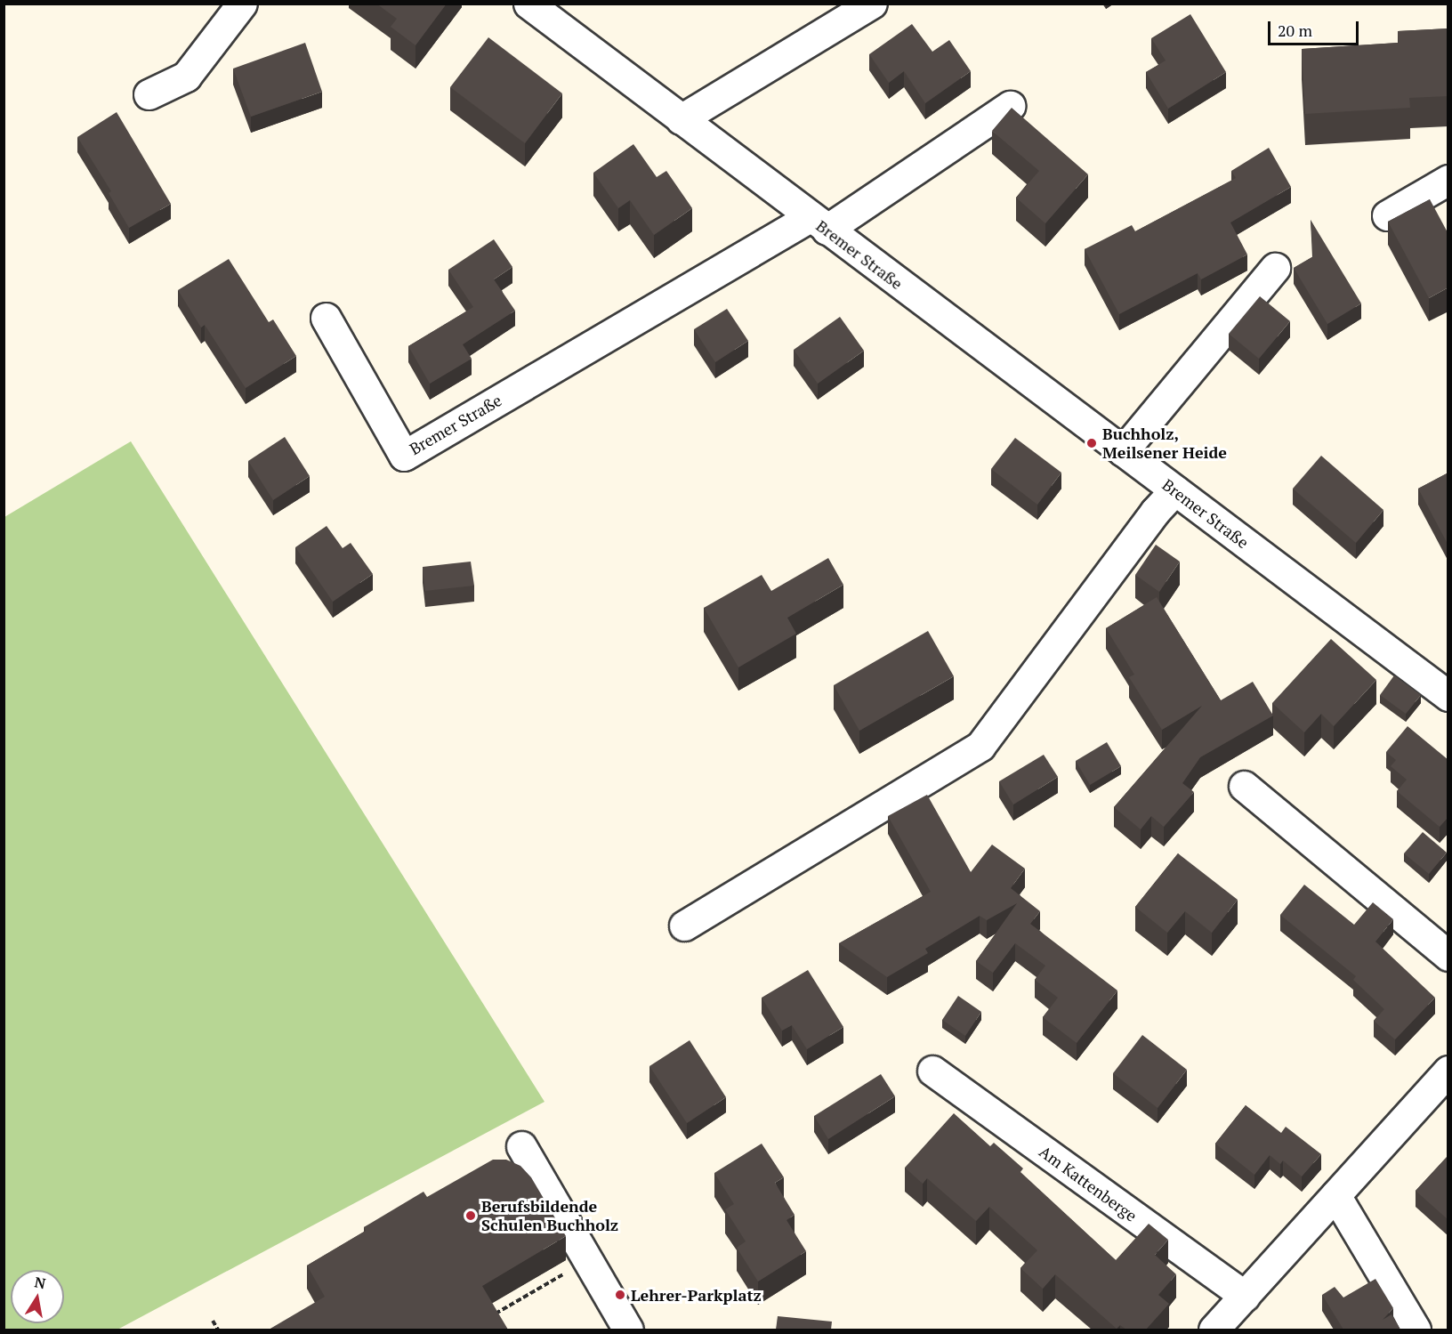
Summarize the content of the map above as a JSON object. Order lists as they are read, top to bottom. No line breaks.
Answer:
{"streets":{"street":["Bremer Straße","Am Kattenberge"]},"places":["Buchholz, Meilsener Heide","Berufsbildende Schulen Buchholz","Lehrer-Parkplatz"],"scale_bar":"20 m","north":"top"}
